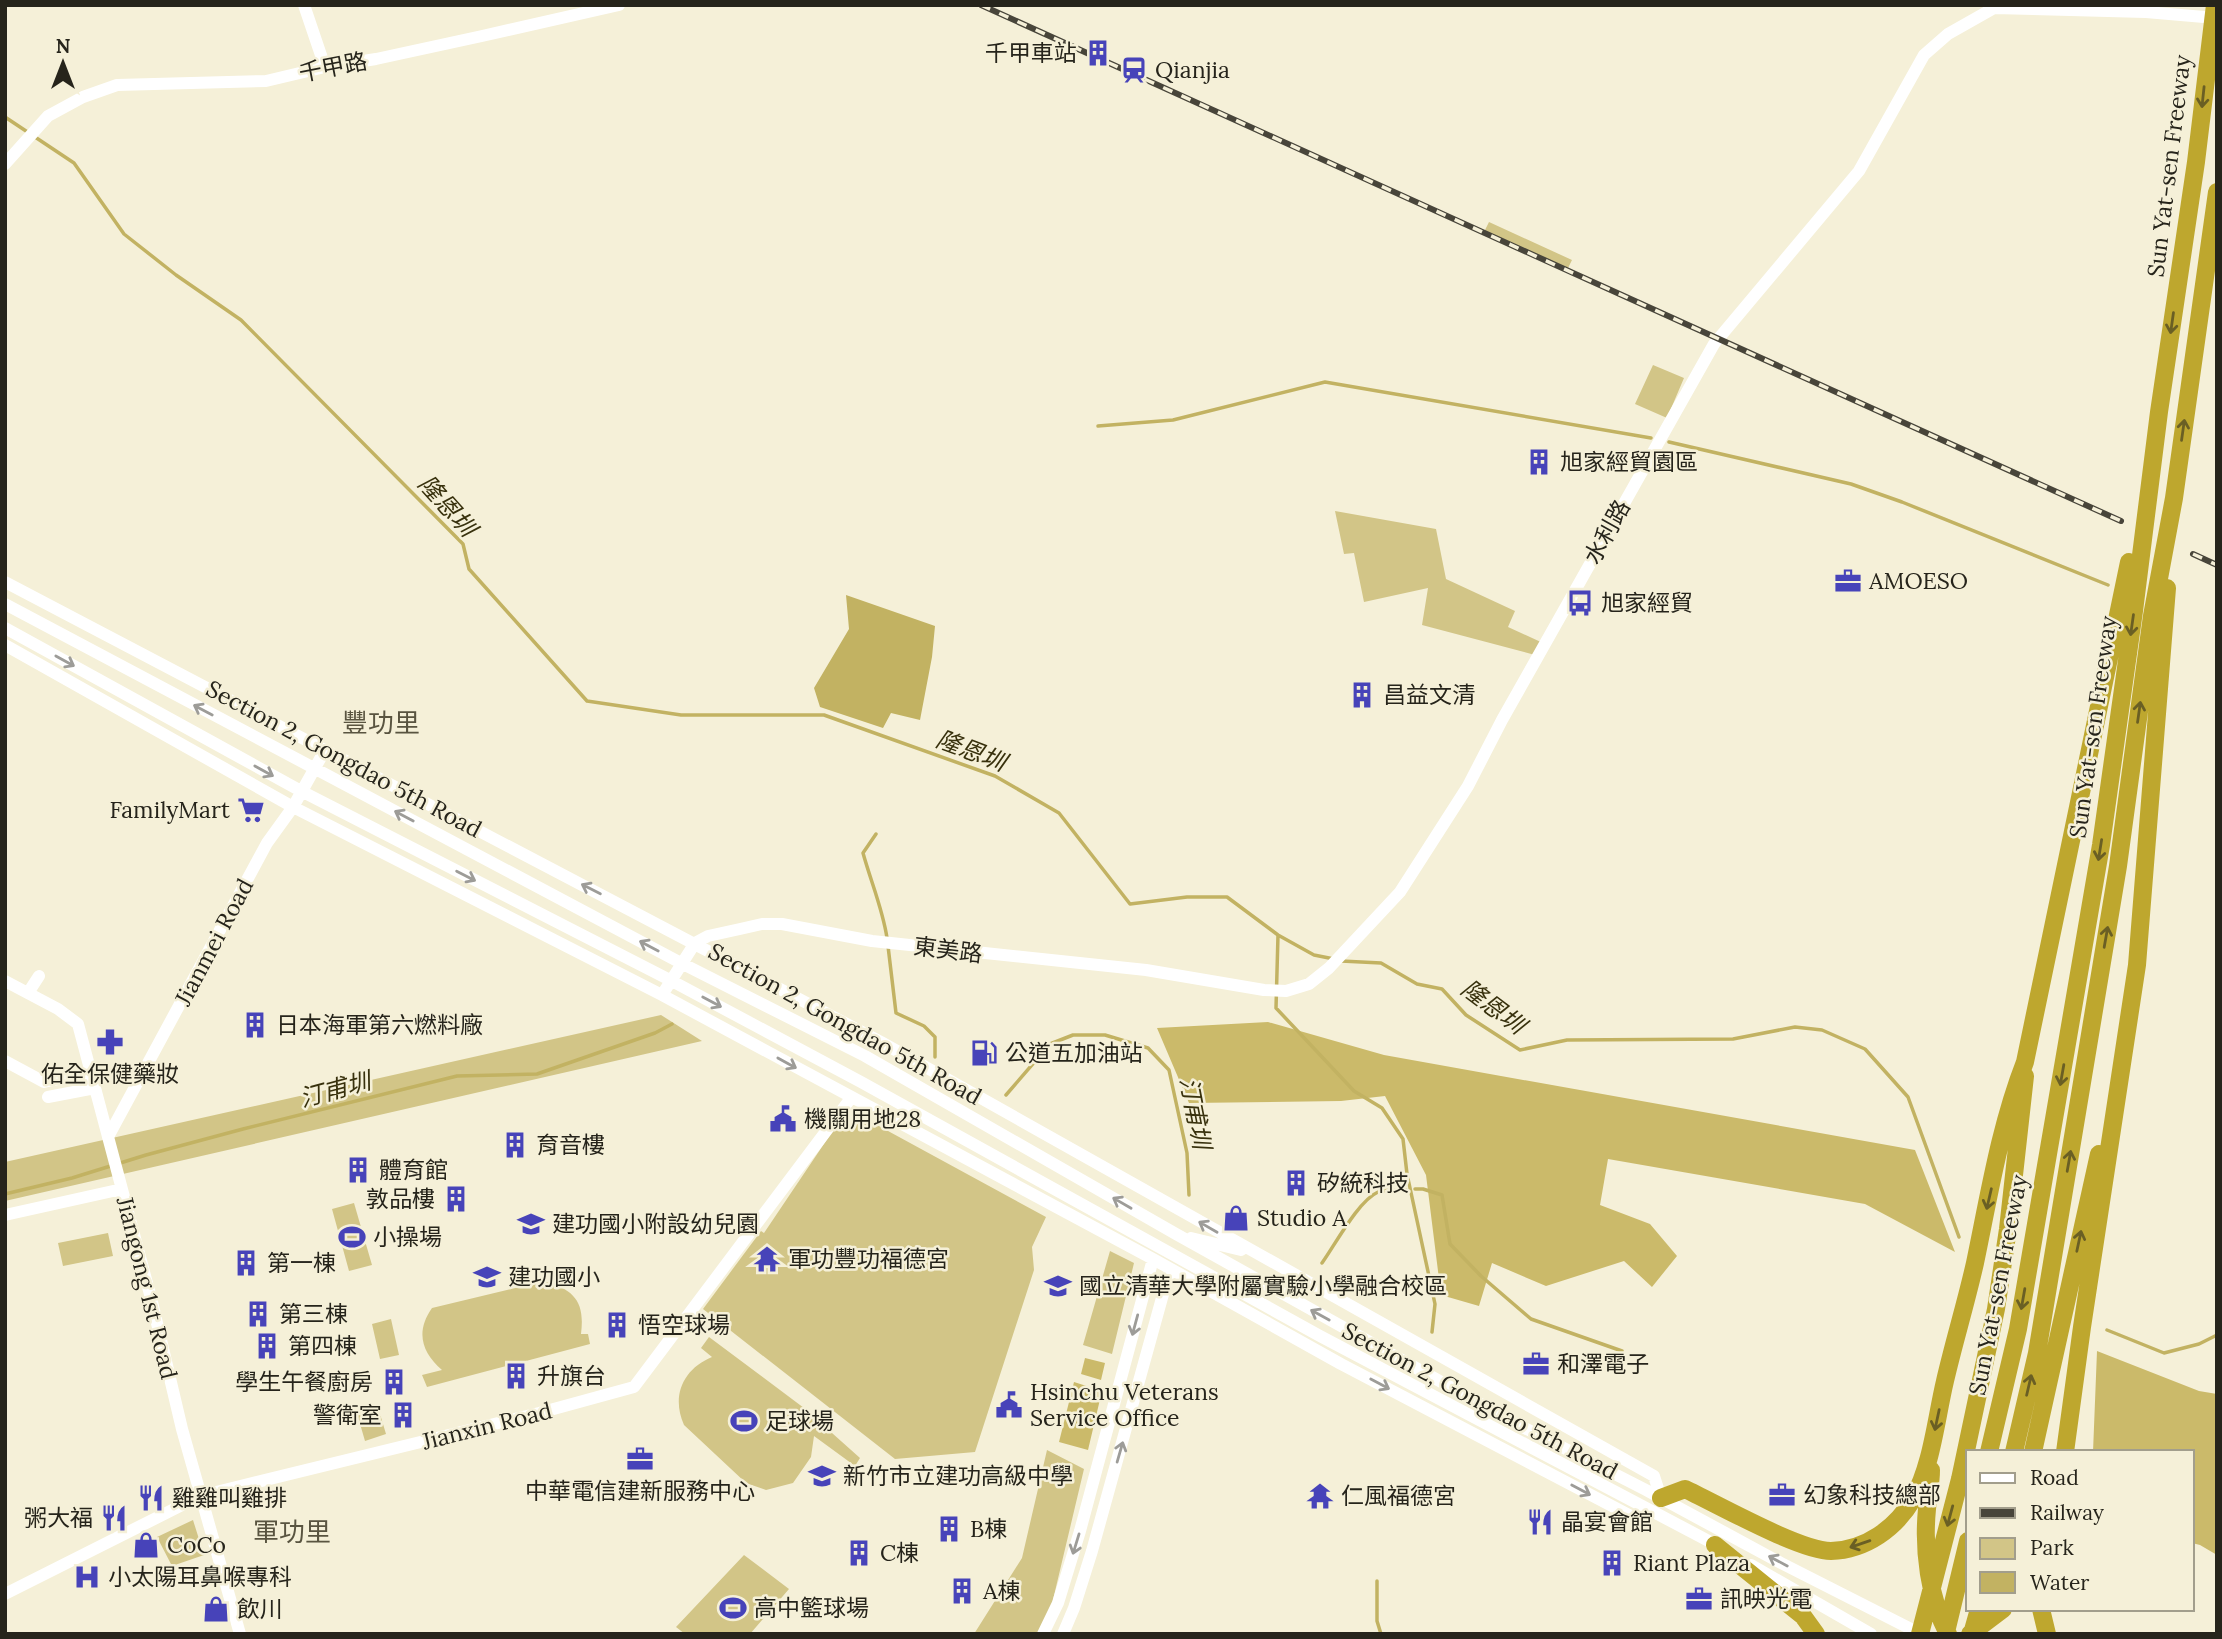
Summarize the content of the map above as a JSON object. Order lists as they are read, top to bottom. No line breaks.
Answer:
{"streets":{"highway":["Sun Yat-sen Freeway"],"street":["千甲路","水利路","Section 2, Gongdao 5th Road","Jianmei Road","東美路","Jiangong 1st Road","Jianxin Road"]},"crossings":[["水利路","東美路"],["Section 2, Gongdao 5th Road","Jianmei Road"],["Section 2, Gongdao 5th Road","東美路"],["Section 2, Gongdao 5th Road","Jianxin Road"],["Jianmei Road","Jiangong 1st Road"],["Jiangong 1st Road","Jianxin Road"]],"districts":["豐功里","軍功里"],"water":["隆恩圳","汀甫圳"],"places":{"building":["千甲車站","旭家經貿園區","昌益文清","日本海軍第六燃料廠","育音樓","體育館","矽統科技","敦品樓","第一棟","第三棟","悟空球場","第四棟","升旗台","學生午餐廚房","警衛室","B棟","C棟","Riant Plaza","A棟"],"station":["Qianjia"],"office":["AMOESO","和澤電子","中華電信建新服務中心","幻象科技總部","訊映光電"],"bus stop":["旭家經貿"],"supermarket":["FamilyMart"],"pharmacy":["佑全保健藥妝"],"fuel station":["公道五加油站"],"public building":["機關用地28","Hsinchu Veterans Service Office"],"shop":["Studio A","CoCo","飲川"],"school or university":["建功國小附設幼兒園","建功國小","國立清華大學附屬實驗小學融合校區","新竹市立建功高級中學"],"sports":["小操場","足球場","高中籃球場"],"temple":["軍功豐功福德宮","仁風福德宮"],"restaurant":["雞雞叫雞排","粥大福","晶宴會館"],"hospital":["小太陽耳鼻喉專科"]},"legend":["Road","Railway","Park","Water"],"north":"top"}
